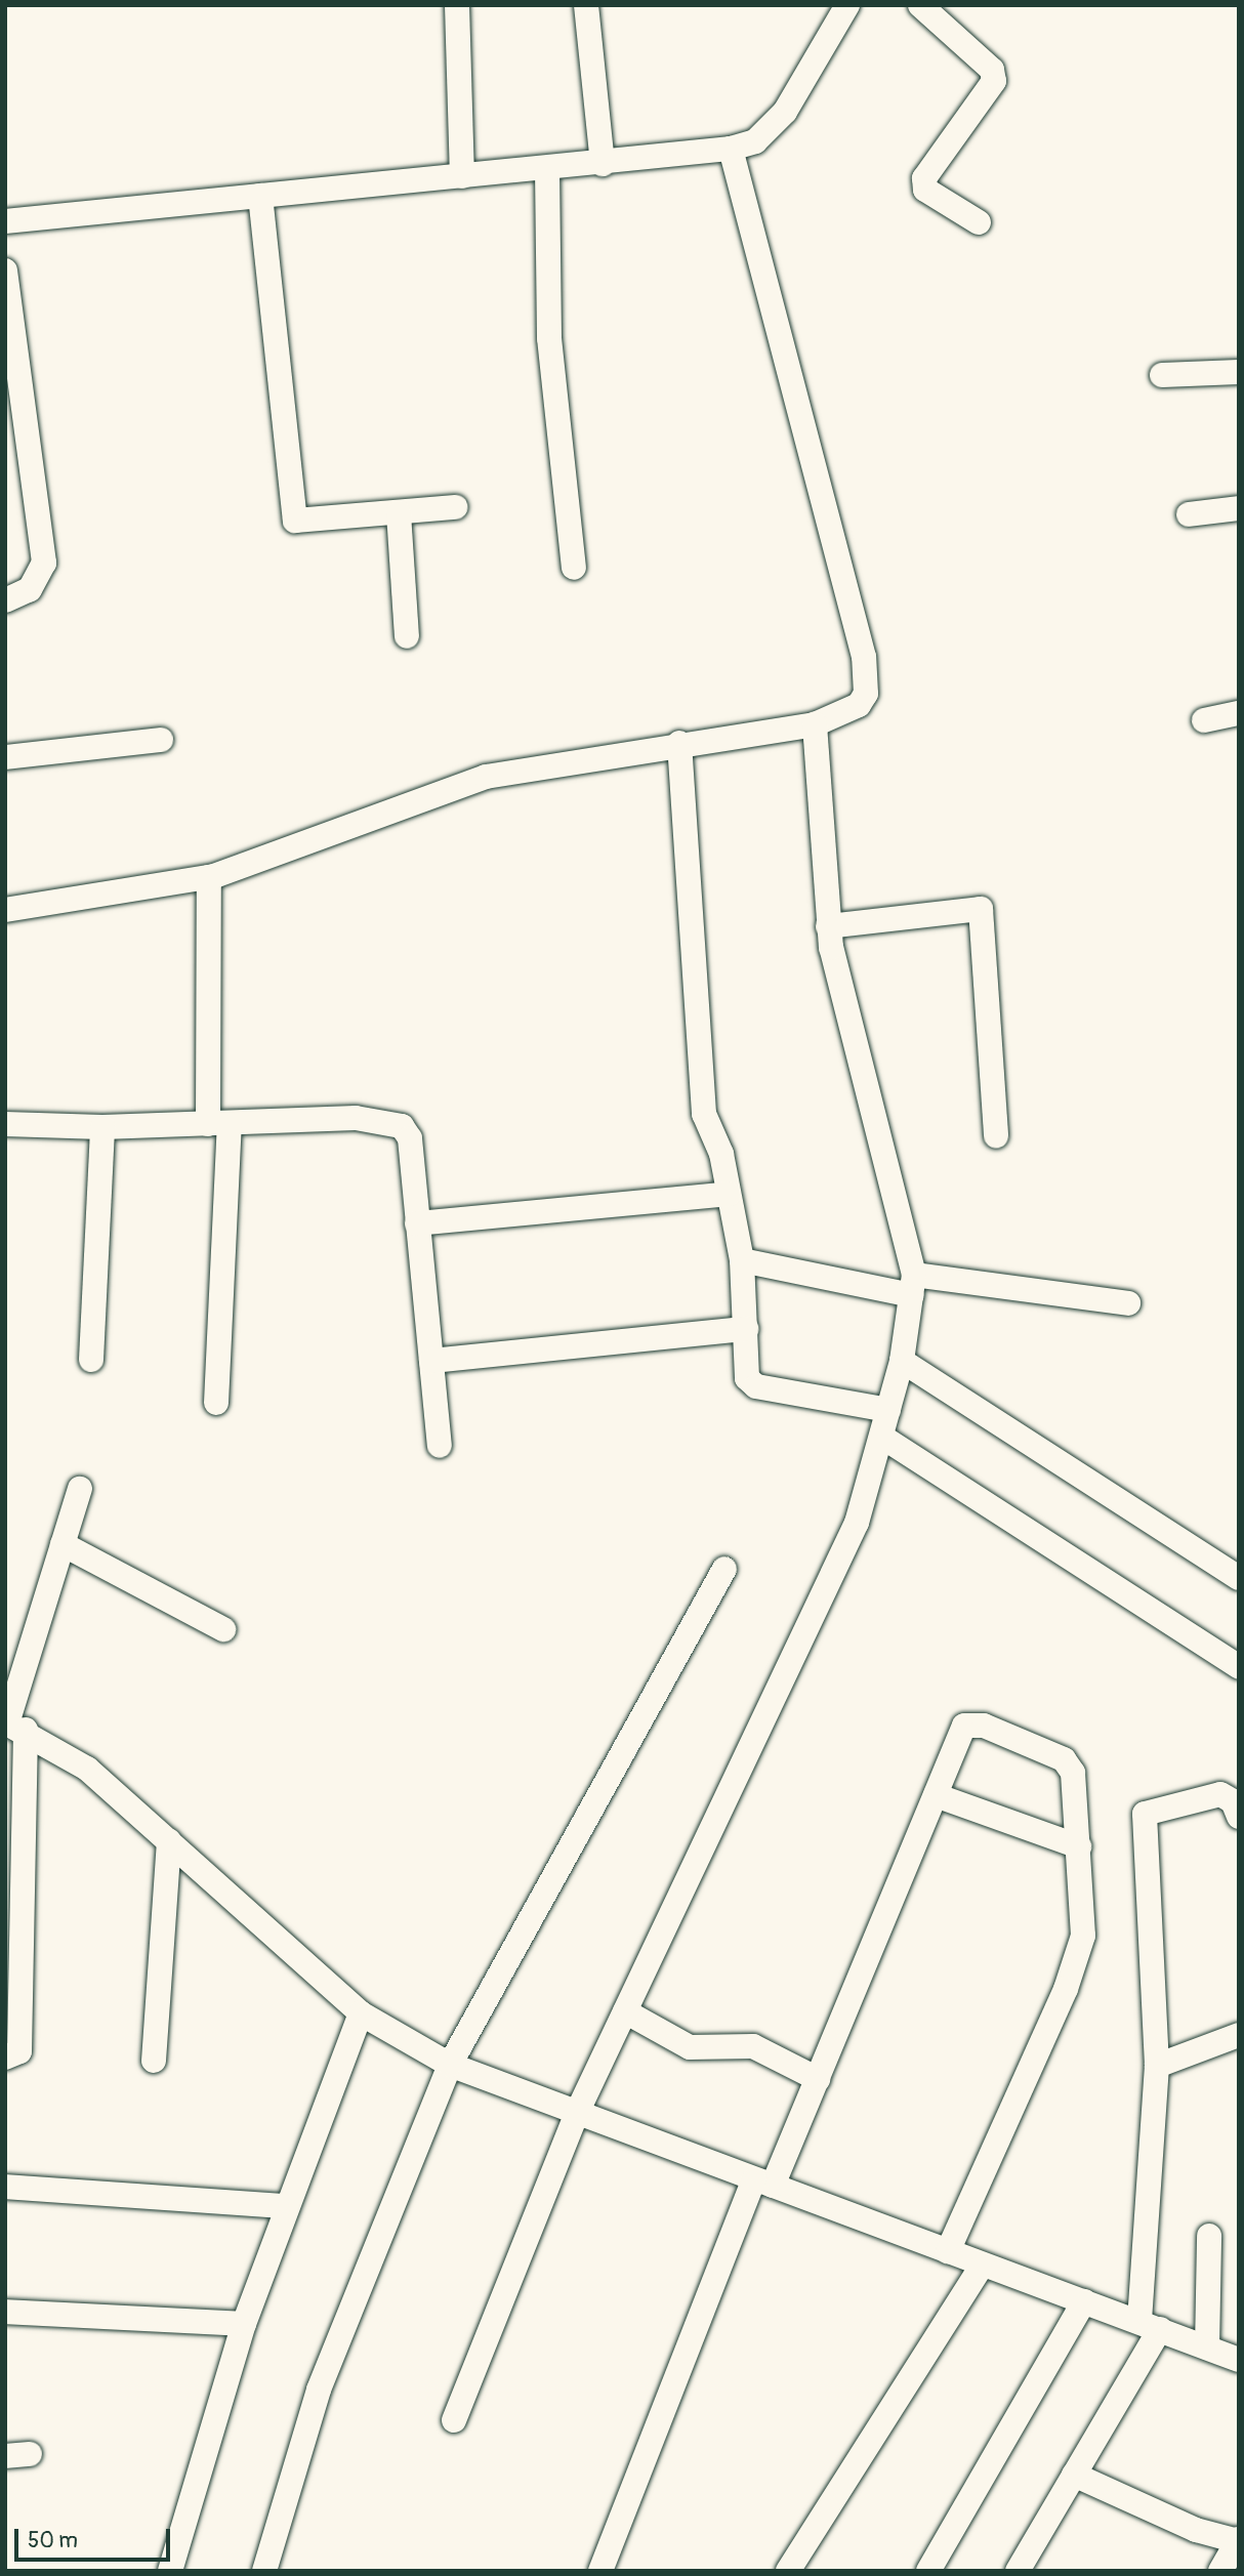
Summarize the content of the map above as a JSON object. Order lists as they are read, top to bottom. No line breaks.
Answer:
{"scale_bar":"50 m"}
